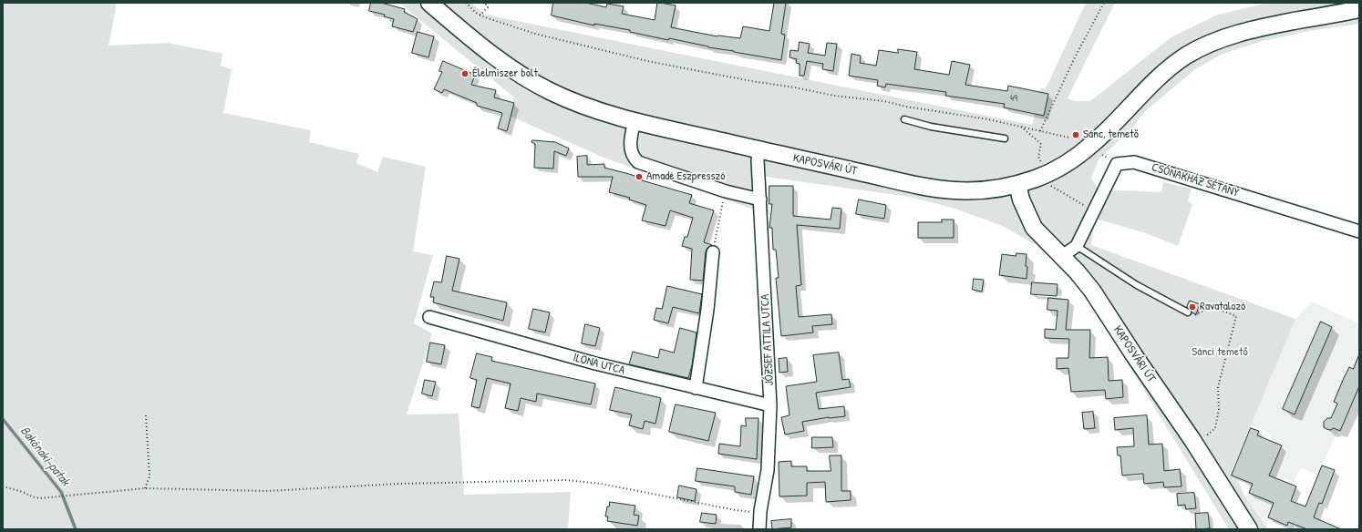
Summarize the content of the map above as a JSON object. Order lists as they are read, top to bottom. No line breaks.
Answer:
{"streets":{"main road":["KAPOSVÁRI ÚT"],"street":["CSÓNAKHÁZ SÉTÁNY","JÓZSEF ATTILA UTCA","ILONA UTCA"]},"crossings":[["KAPOSVÁRI ÚT","JÓZSEF ATTILA UTCA"],["JÓZSEF ATTILA UTCA","ILONA UTCA"]],"water":["Bakónaki-patak"],"parks":["Sánci temető"],"places":["Élelmiszer bolt","Sánc, temető","Amadé Eszpresszó","Ravatalozó"],"house_numbers":["49"]}
